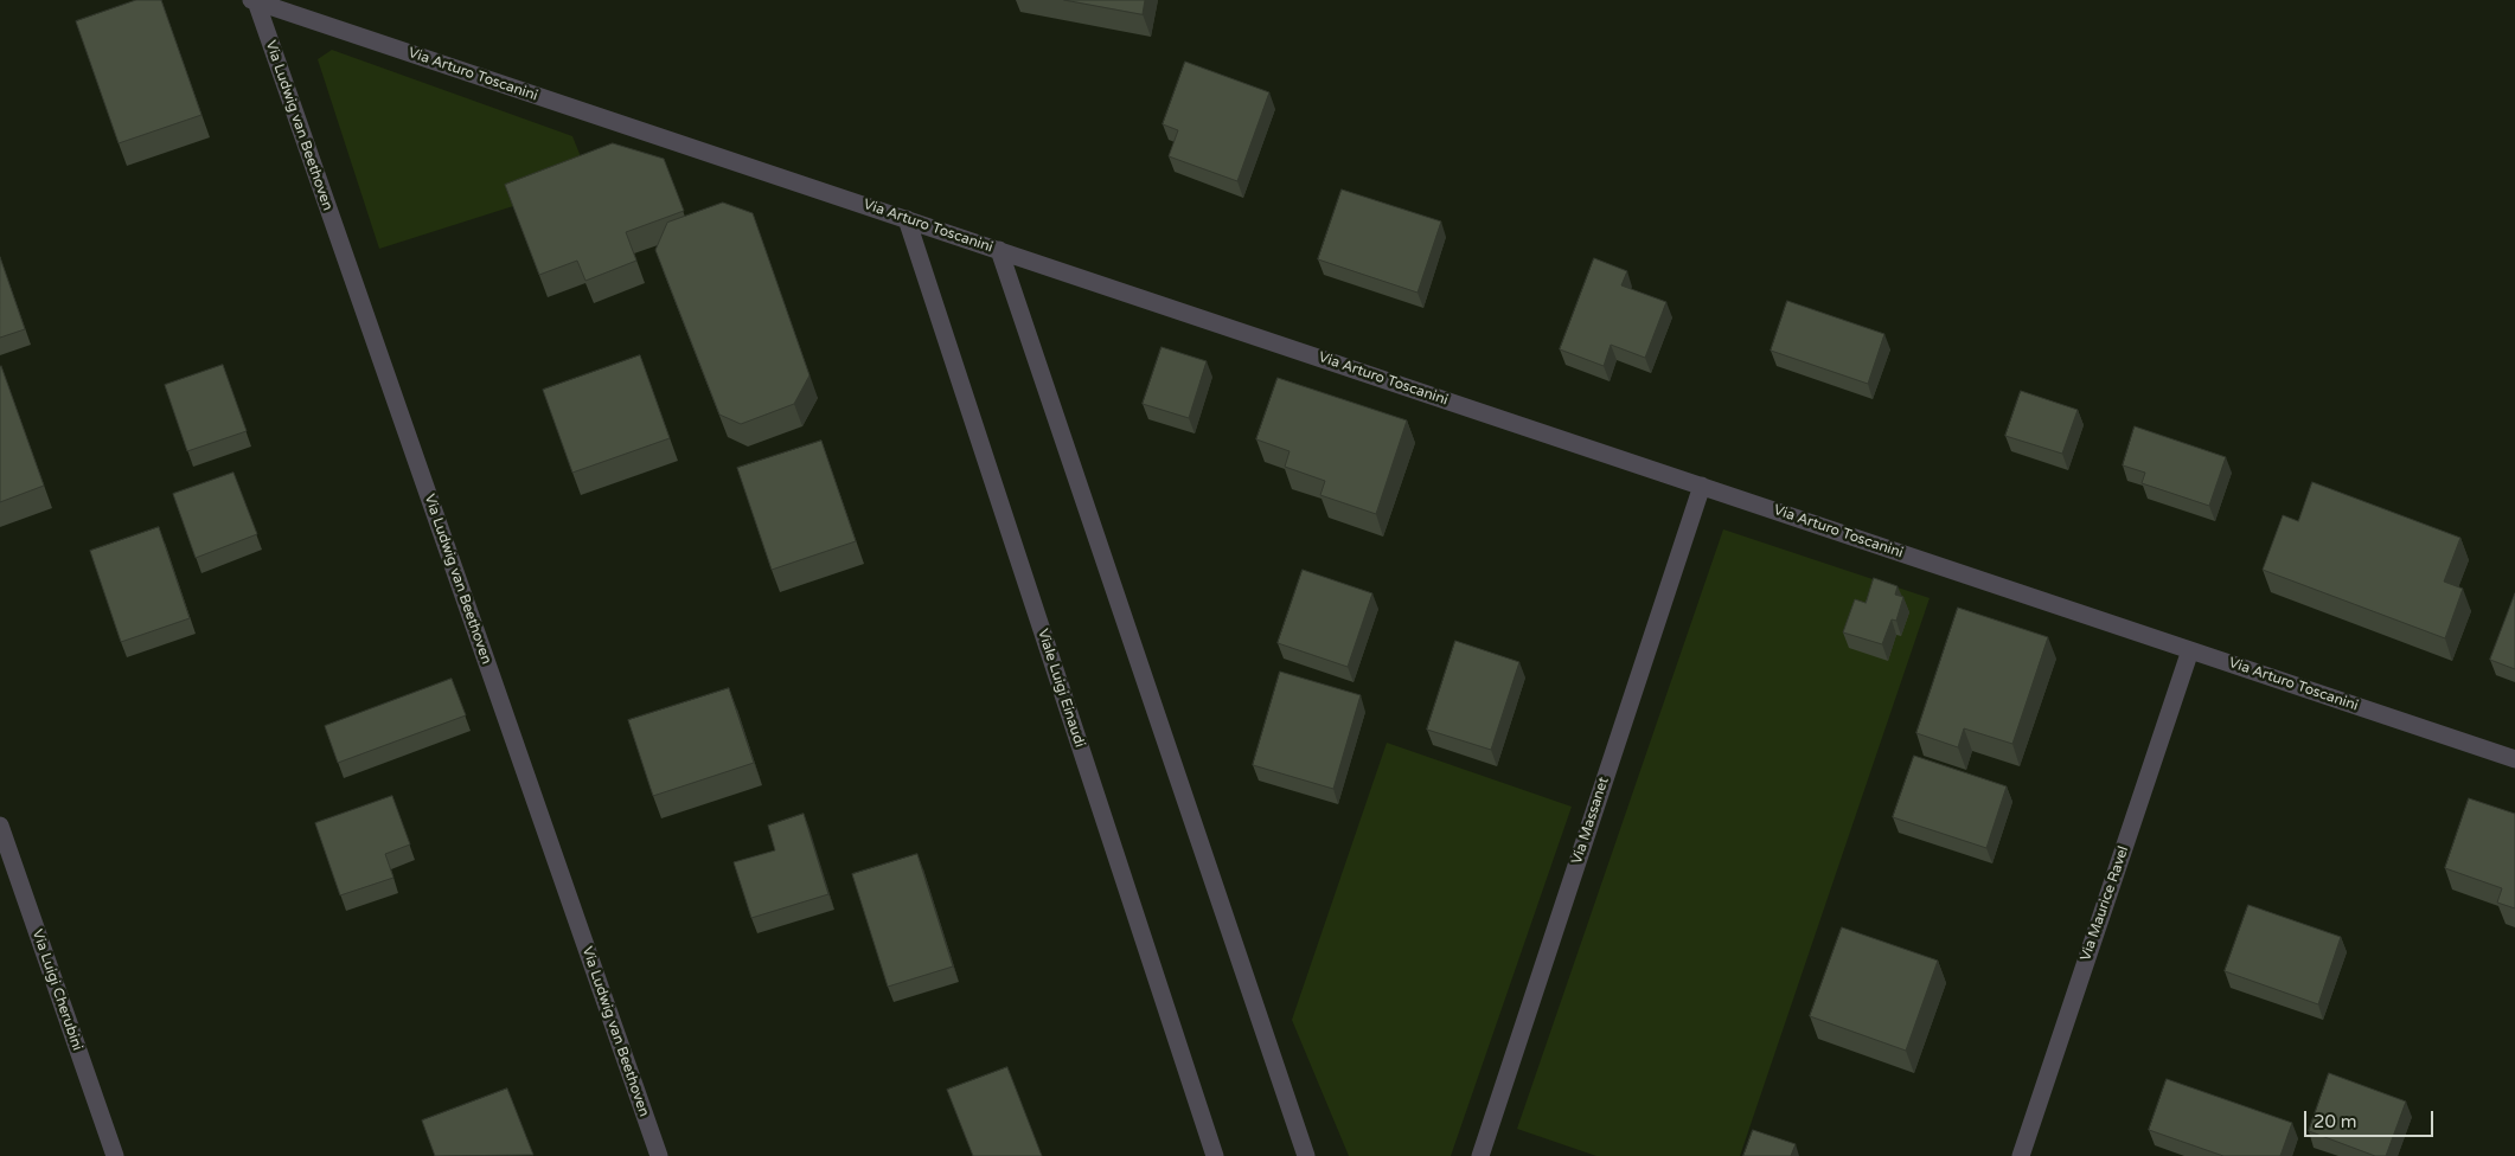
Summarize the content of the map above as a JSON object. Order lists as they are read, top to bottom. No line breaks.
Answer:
{"streets":{"street":["Via Arturo Toscanini","Via Ludwig van Beethoven","Viale Luigi Einaudi","Via Massanet","Via Maurice Ravel","Via Luigi Cherubini"]},"crossings":[["Via Arturo Toscanini","Via Ludwig van Beethoven"],["Via Arturo Toscanini","Viale Luigi Einaudi"],["Via Arturo Toscanini","Via Massanet"],["Via Arturo Toscanini","Via Maurice Ravel"]],"scale_bar":"20 m"}
